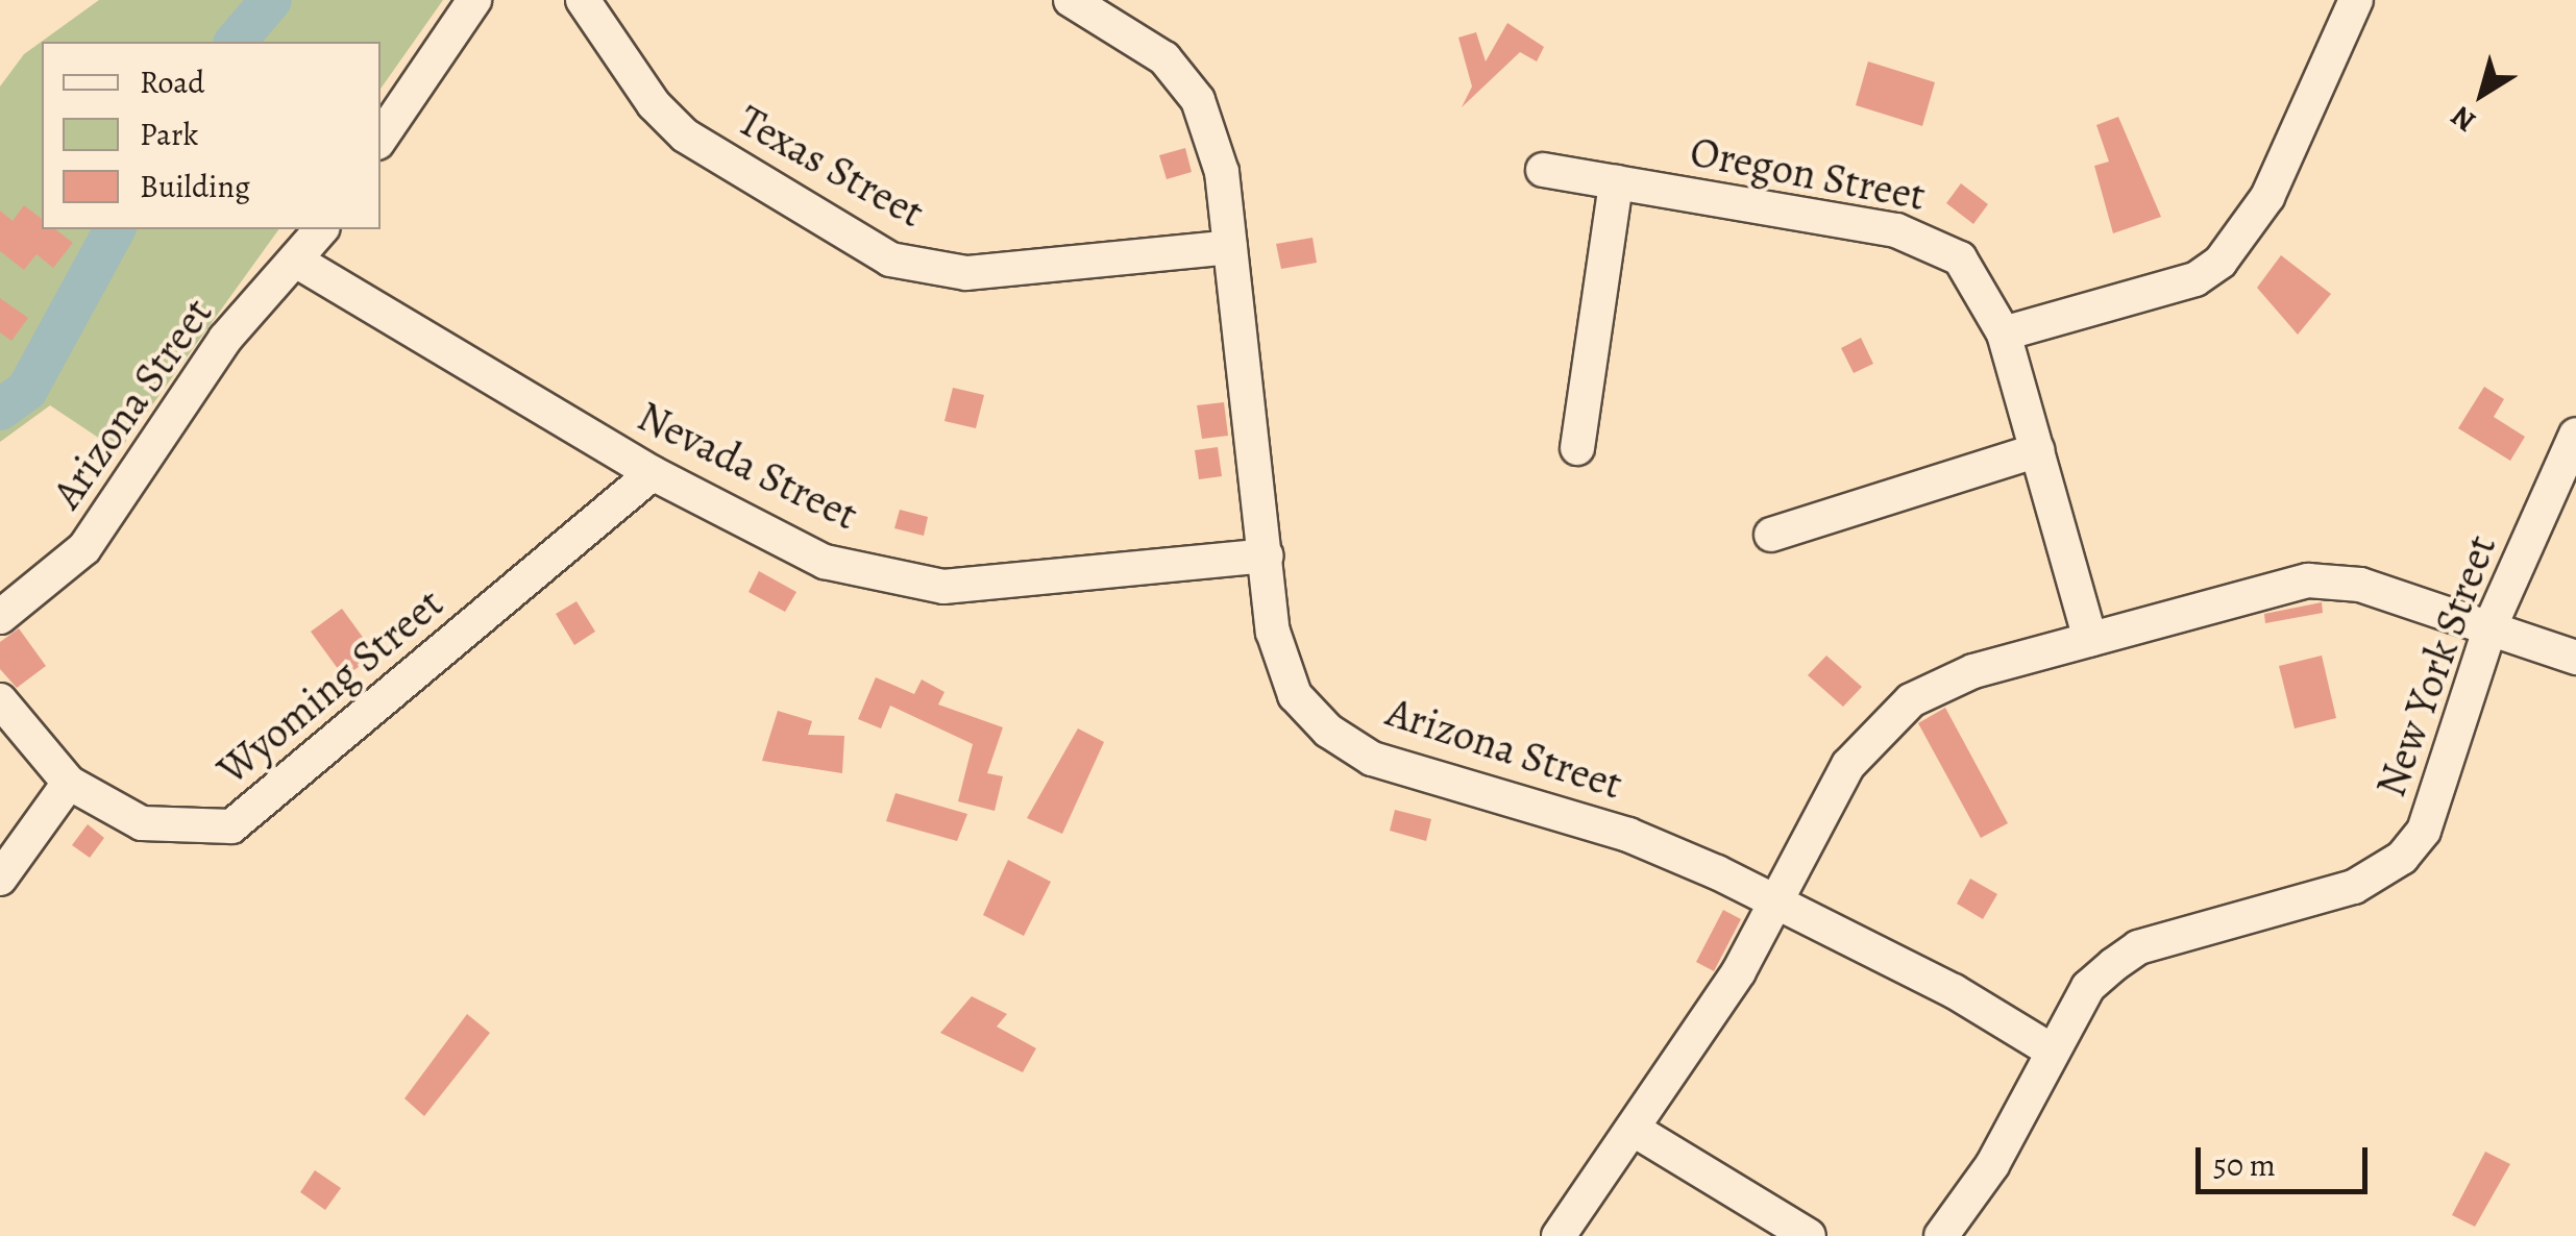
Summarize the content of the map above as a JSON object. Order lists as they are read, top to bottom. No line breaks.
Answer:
{"streets":{"street":["Texas Street","Oregon Street","Arizona Street","Nevada Street","New York Street","Wyoming Street"]},"crossings":[["Texas Street","Arizona Street"],["Arizona Street","Nevada Street"],["Arizona Street","New York Street"],["Nevada Street","Wyoming Street"]],"legend":["Road","Park","Building"],"scale_bar":"50 m","north":"bottom left"}
